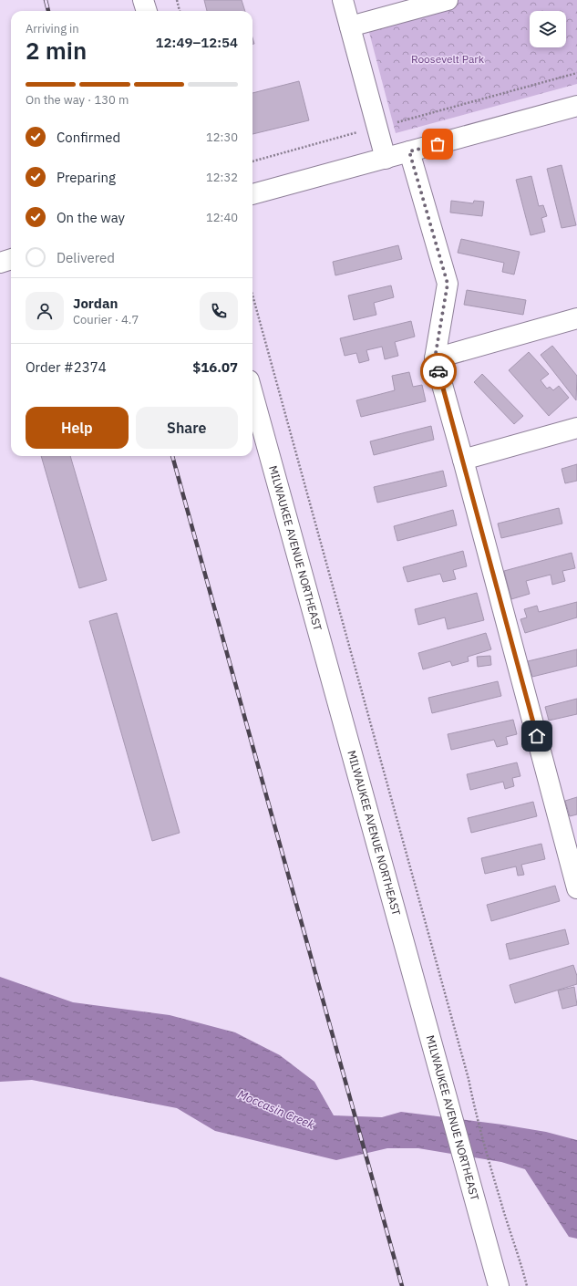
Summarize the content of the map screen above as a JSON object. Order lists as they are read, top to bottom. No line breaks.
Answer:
{"streets":{"street":["MILWAUKEE AVENUE NORTHEAST"]},"water":["Moccasin Creek"],"parks":["Roosevelt Park"],"page":{"heading":["2 min","Arriving in","12:49–12:54"],"panel":["Jordan","Courier · 4.7","Order #2374","$16.07"],"bar":"On the way · 130 m","list":[["Confirmed","12:30"],["Preparing","12:32"],["On the way","12:40"],"Delivered"],"buttons":["Help","Share"]}}
